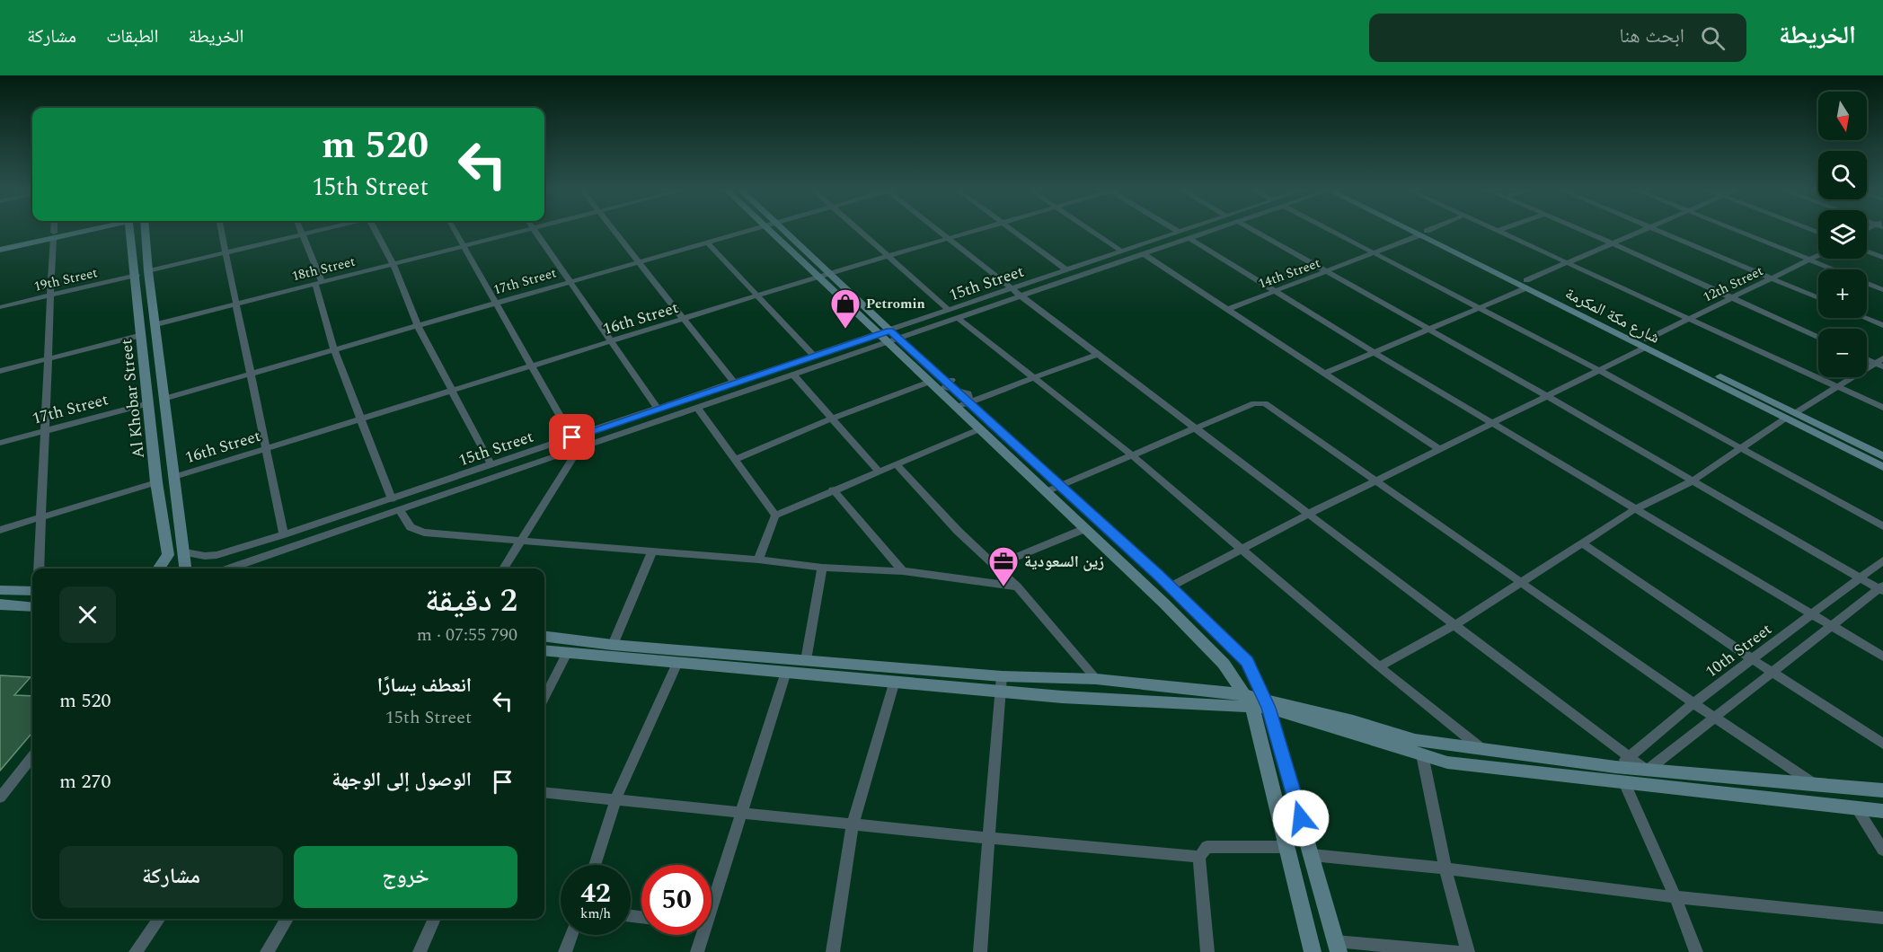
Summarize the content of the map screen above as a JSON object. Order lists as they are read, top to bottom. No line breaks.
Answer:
{"streets":{"street":["18th Street","14th Street","19th Street","17th Street","15th Street","12th Street","شارع مكة المكرمة","16th Street","Al Khobar Street","10th Street"]},"crossings":[["18th Street","Al Khobar Street"],["14th Street","شارع مكة المكرمة"],["19th Street","Al Khobar Street"],["17th Street","Al Khobar Street"],["15th Street","Al Khobar Street"],["12th Street","شارع مكة المكرمة"],["16th Street","Al Khobar Street"]],"places":{"shop":["Petromin"],"office":["زين السعودية"]},"north":"bottom","page":{"header":"الخريطة","search":"ابحث هنا","nav":["الخريطة","الطبقات","مشاركة"],"map_buttons":["+","−"],"turn":["520 m","15th Street"],"heading":["2 دقيقة","790 m · 07:55"],"list":[{"name":"انعطف يسارًا","note":"15th Street","value":"520 m"},{"name":"الوصول إلى الوجهة","value":"270 m"}],"buttons":["خروج","مشاركة"],"speed":"42 km/h","limit":"50"}}
